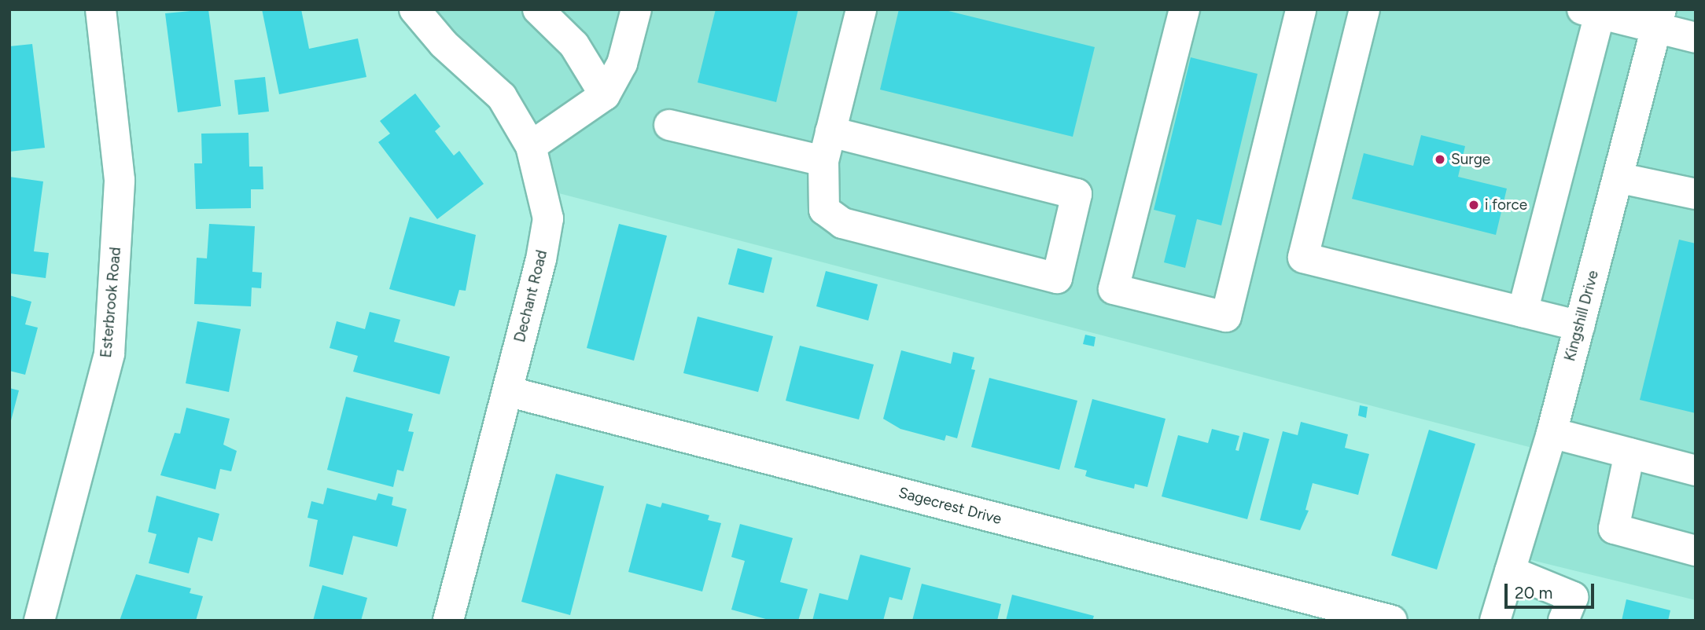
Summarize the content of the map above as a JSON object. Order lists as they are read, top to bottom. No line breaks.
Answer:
{"streets":{"street":["Dechant Road","Esterbrook Road","Kingshill Drive","Sagecrest Drive"]},"crossings":[["Dechant Road","Sagecrest Drive"]],"places":["Surge","i force"],"scale_bar":"20 m"}
